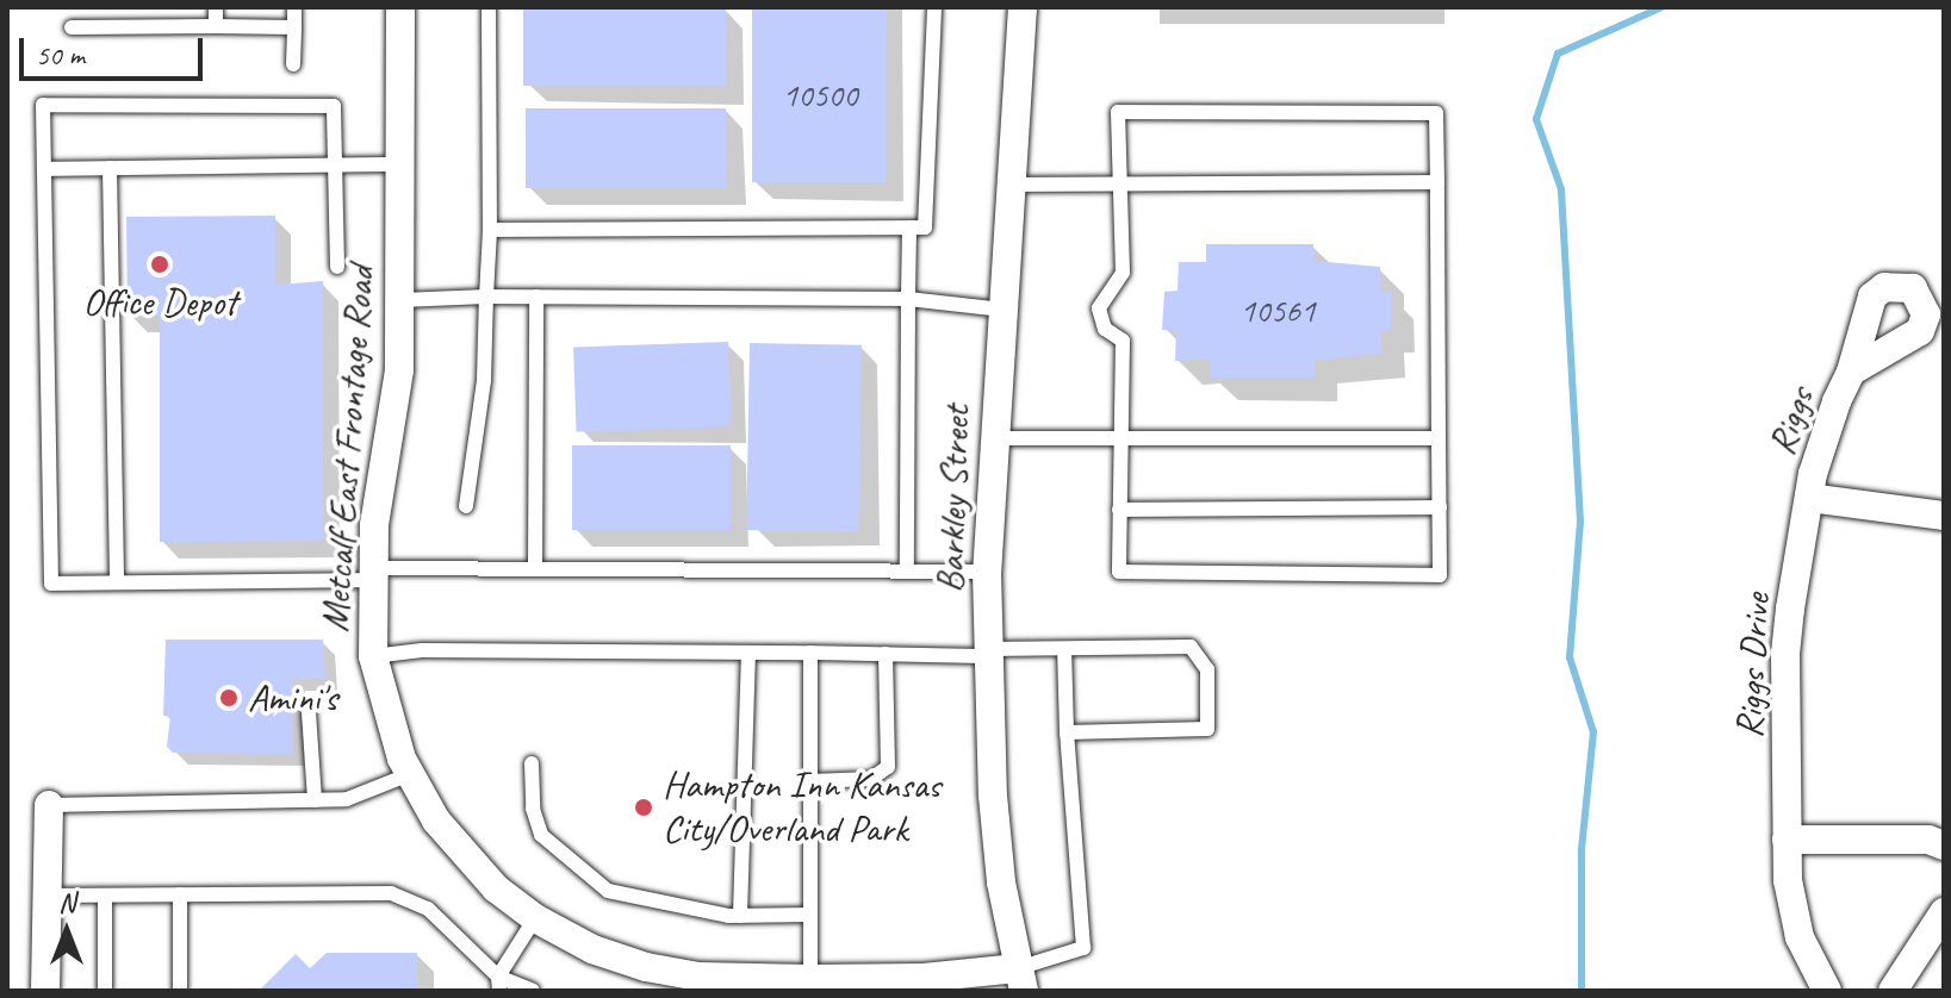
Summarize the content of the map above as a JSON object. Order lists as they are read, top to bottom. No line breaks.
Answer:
{"streets":{"street":["Riggs","Metcalf East Frontage Road","Barkley Street","Riggs Drive"]},"crossings":[["Riggs","Riggs Drive"],["Metcalf East Frontage Road","Barkley Street"]],"places":["Office Depot","Amini's","Hampton Inn Kansas City/Overland Park"],"house_numbers":["10500","10561"],"scale_bar":"50 m","north":"top"}
